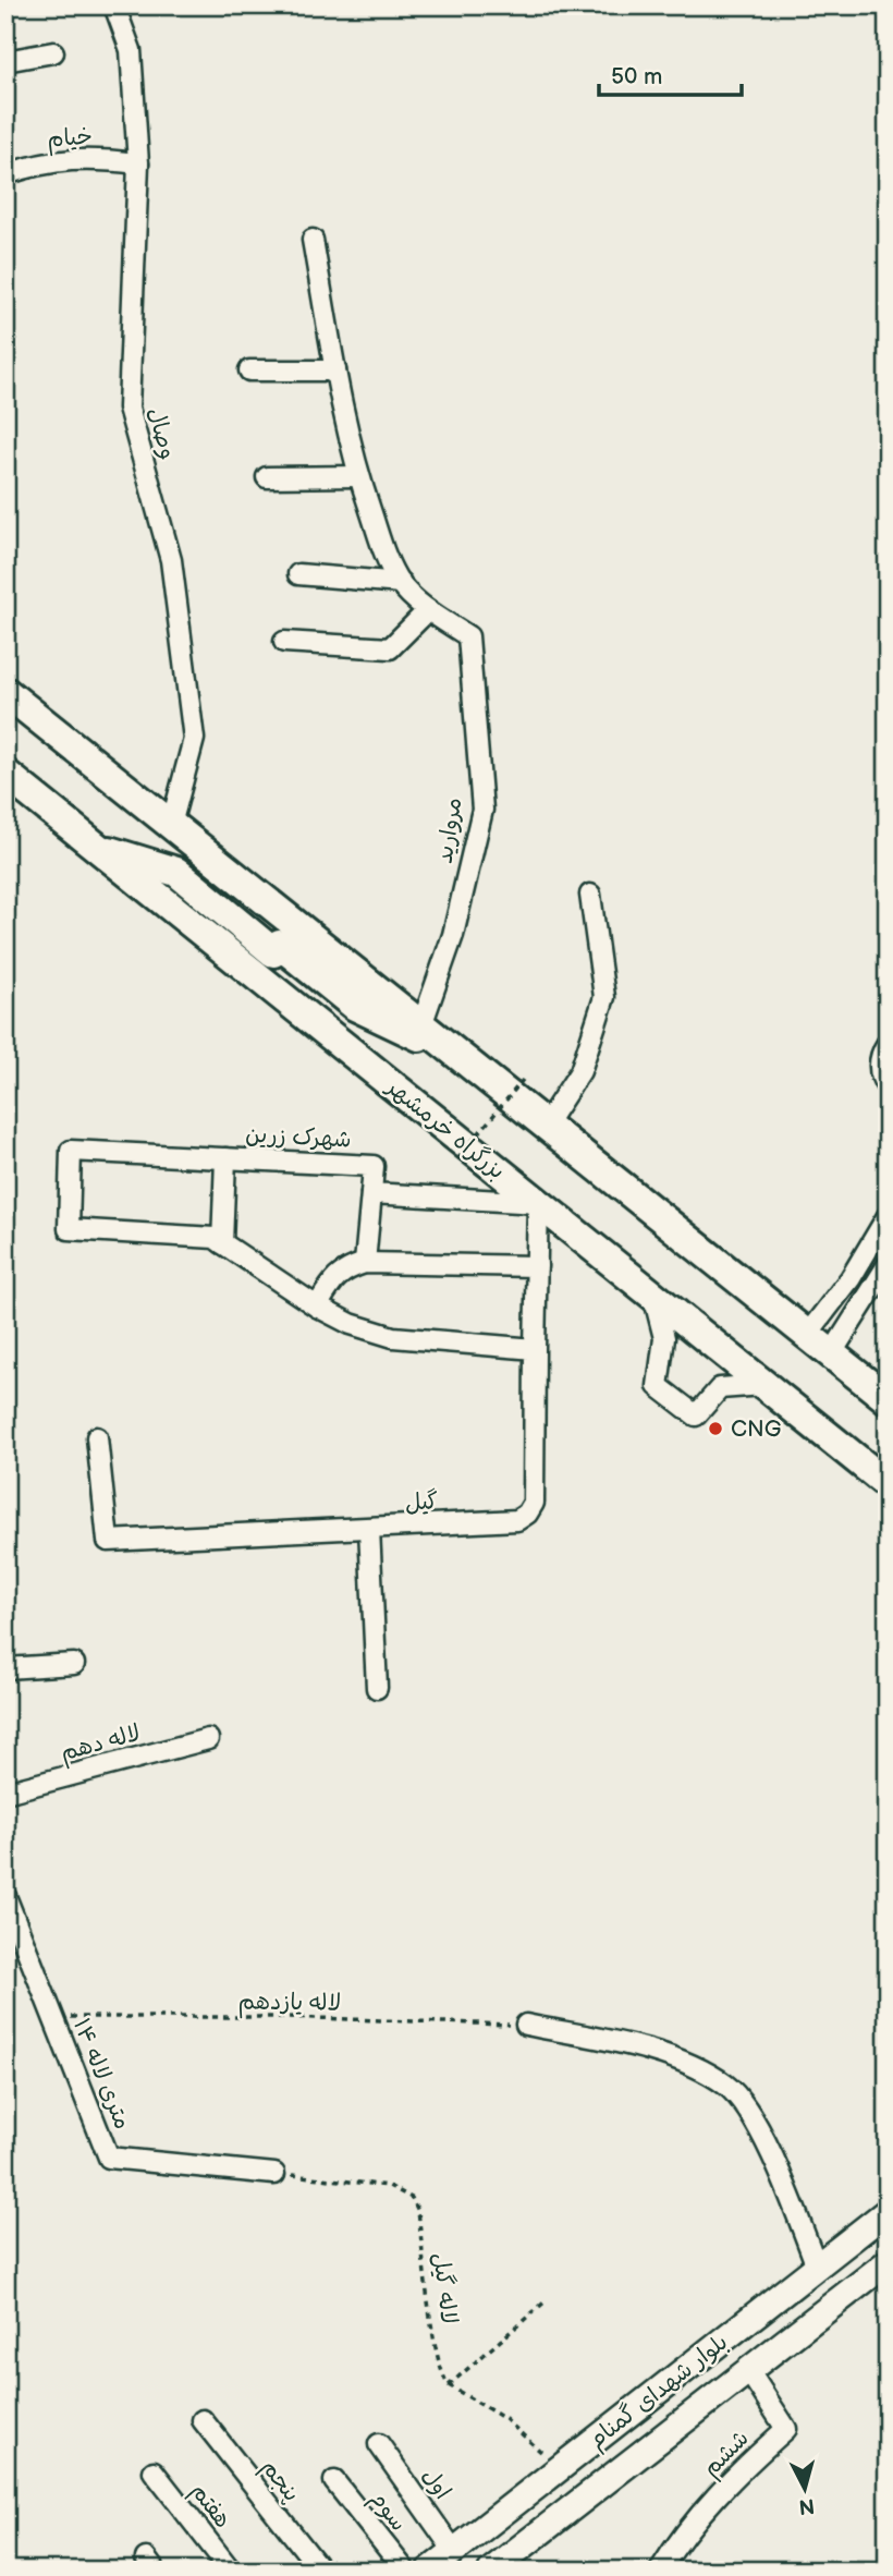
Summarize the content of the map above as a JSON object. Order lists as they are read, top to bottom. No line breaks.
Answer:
{"streets":{"highway":["بزرگراه خرمشهر"],"main road":["بلوار شهدای گمنام"],"street":["خیام","وصال","مروارید","شهرک زرین","گیل","لاله دهم","۱۴ متری لاله","ششم","پنجم","اول","هفتم","سوم"],"path":["لاله یازدهم","لاله گیل"]},"crossings":[["خیام","وصال"],["بزرگراه خرمشهر","گیل"],["لاله یازدهم","۱۴ متری لاله"],["۱۴ متری لاله","لاله گیل"],["بلوار شهدای گمنام","ششم"],["بلوار شهدای گمنام","اول"]],"places":["CNG"],"scale_bar":"50 m","north":"bottom"}
